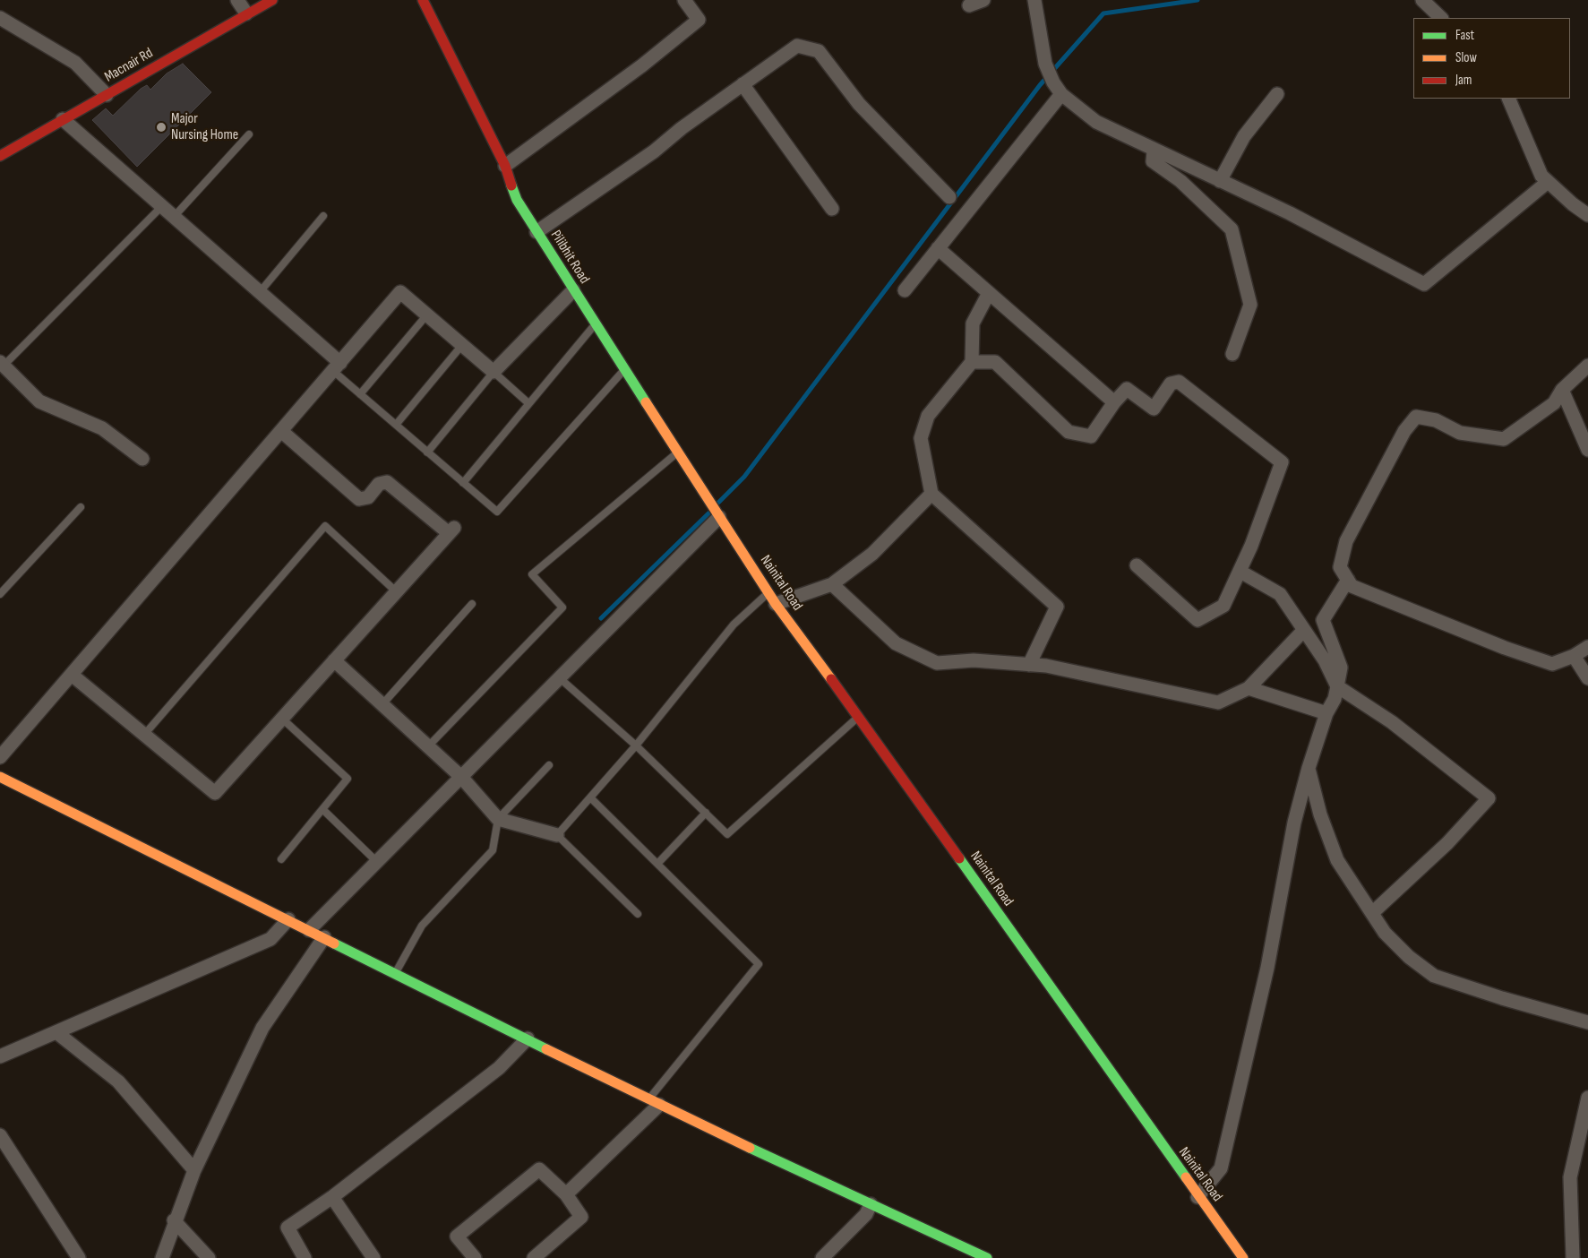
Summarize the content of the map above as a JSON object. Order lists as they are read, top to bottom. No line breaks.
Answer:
{"streets":{"main road":["Macnair Rd","Pilibhit Road","Nainital Road"]},"crossings":[["Pilibhit Road","Nainital Road"]],"places":["Major Nursing Home"],"legend":["Fast","Slow","Jam"]}
